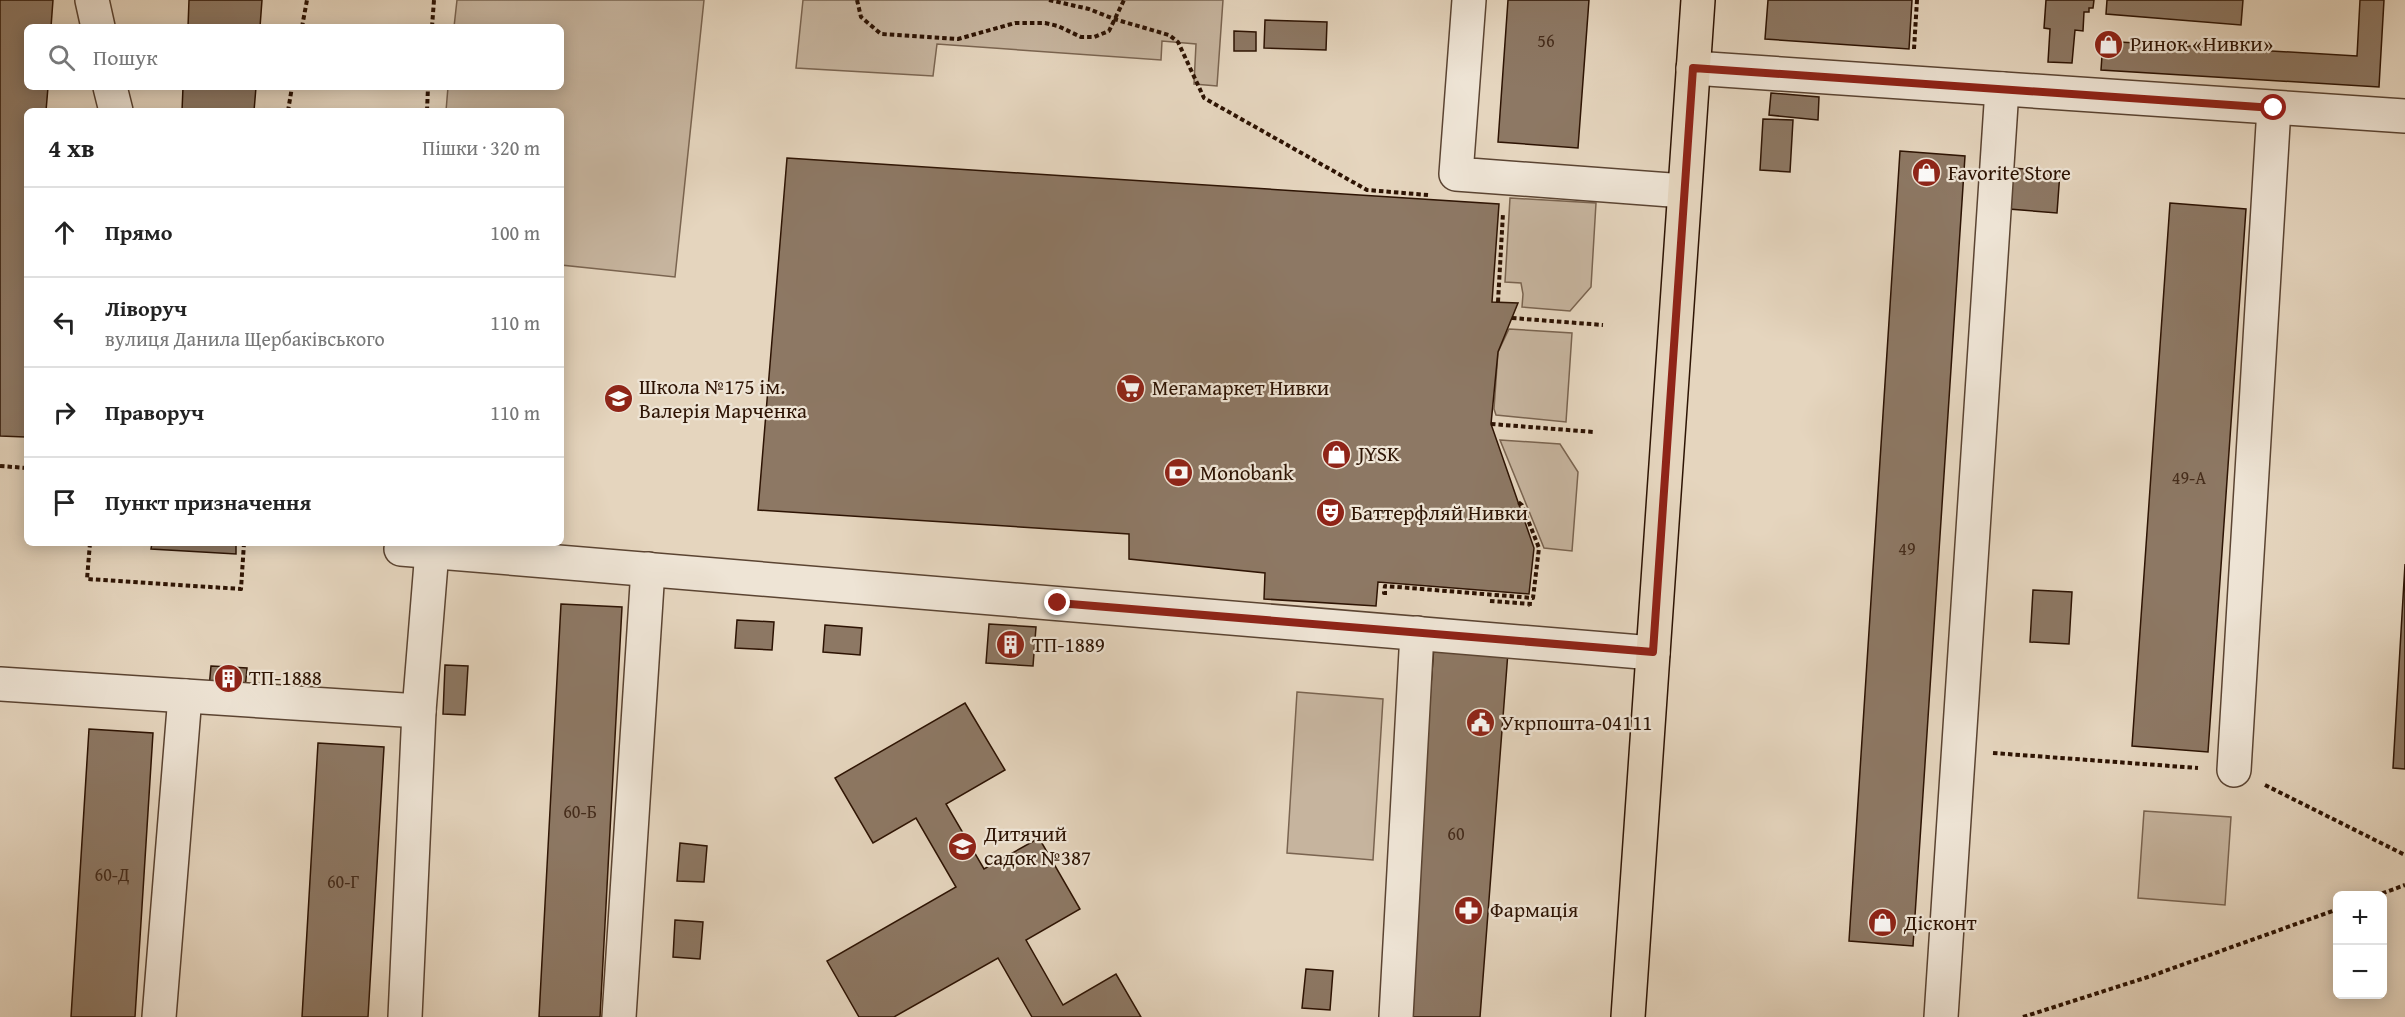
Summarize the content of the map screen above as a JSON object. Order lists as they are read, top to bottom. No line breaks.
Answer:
{"places":{"shop":["Ринок «Нивки»","Favorite Store","JYSK","Дісконт"],"supermarket":["Мегамаркет Нивки"],"school or university":["Школа №175 ім. Валерія Марченка","Дитячий садок №387"],"bank":["Monobank"],"theatre":["Баттерфляй Нивки"],"building":["ТП-1889","ТП-1888"],"public building":["Укрпошта-04111"],"pharmacy":["Фармація"]},"house_numbers":["56","49-А","49","60-Б","60","60-Д","60-Г"],"page":{"search":"Пошук","heading":["4 хв","Пішки · 320 m"],"list":[["Прямо","100 m"],["Ліворуч","вулиця Данила Щербаківського","110 m"],["Праворуч","110 m"],"Пункт призначення"],"map_buttons":["+","−"]}}
